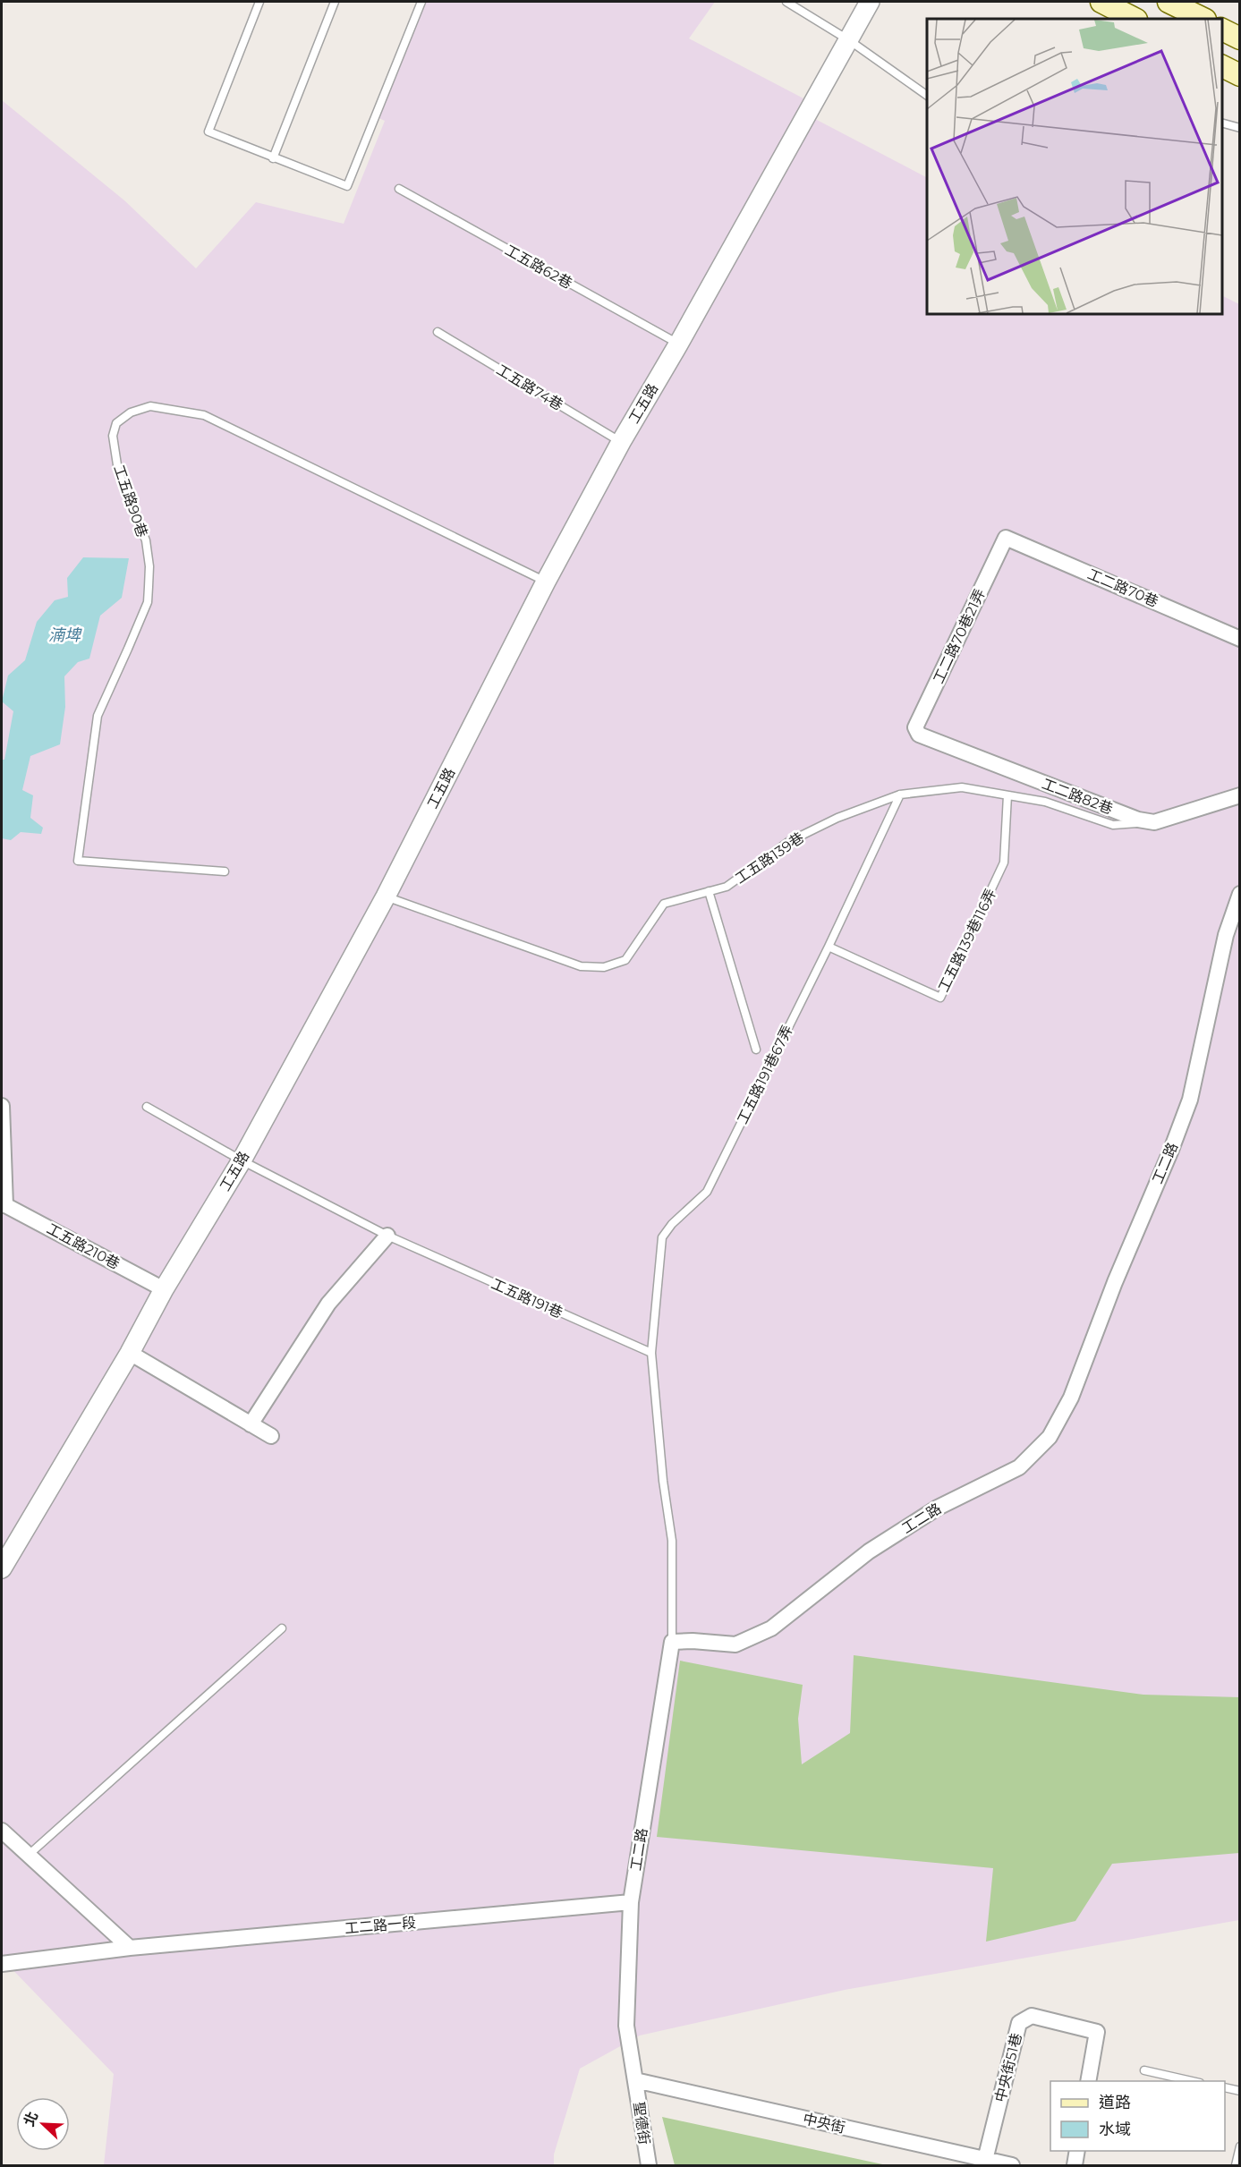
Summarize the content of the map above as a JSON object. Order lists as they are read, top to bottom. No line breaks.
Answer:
{"streets":{"street":["工五路","工二路70巷","工二路70巷21弄","工二路82巷","工二路","工五路210巷","工二路一段","中央街51巷","聖德街","中央街"],"lane":["工五路62巷","工五路74巷","工五路90巷","工五路139巷","工五路139巷116弄","工五路191巷67弄","工五路191巷"]},"crossings":[["工五路62巷","工五路"],["工五路74巷","工五路"],["工五路","工五路90巷"],["工五路","工五路139巷"],["工五路","工五路210巷"],["工五路","工五路191巷"],["工二路70巷","工二路70巷21弄"],["工二路70巷21弄","工二路82巷"],["工二路82巷","工五路139巷"],["工五路139巷","工五路139巷116弄"],["工五路139巷","工五路191巷67弄"],["工五路139巷116弄","工五路191巷67弄"],["工五路191巷67弄","工五路191巷"],["工二路","工二路一段"],["工二路","聖德街"],["工二路","中央街"],["中央街51巷","中央街"],["聖德街","中央街"]],"water":["湳埤"],"legend":["道路","水域"],"north":"top left"}
